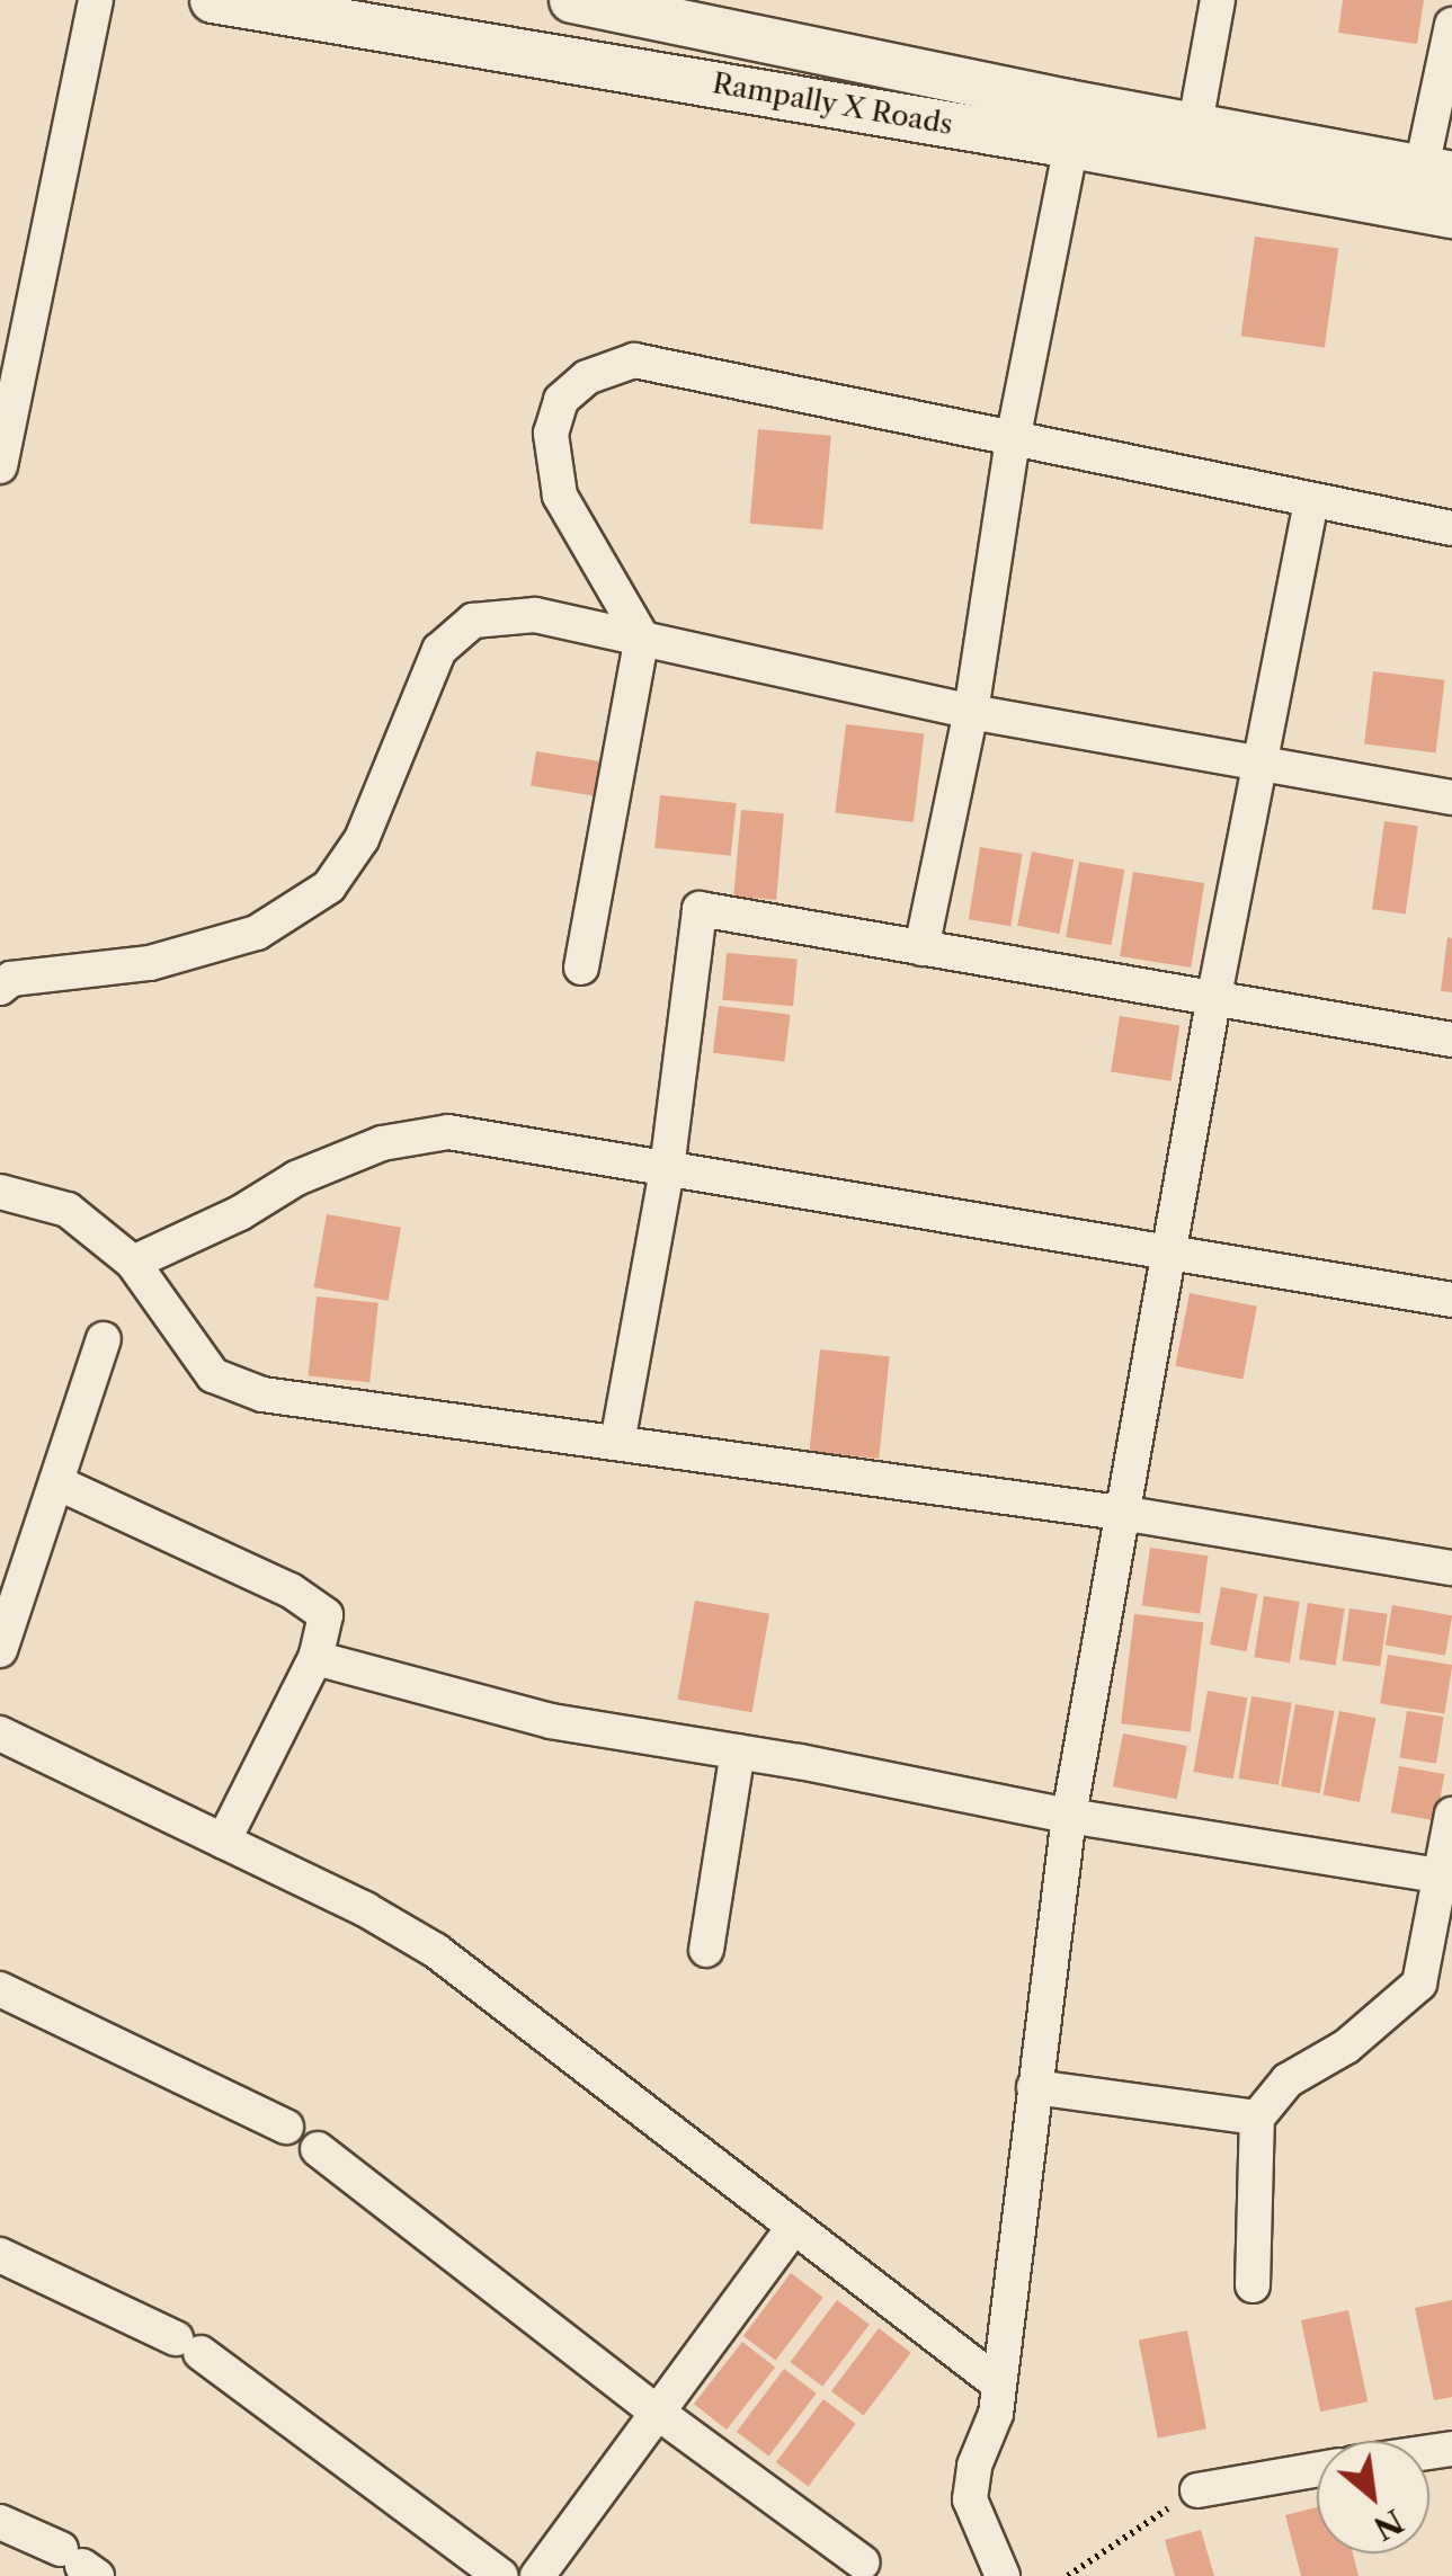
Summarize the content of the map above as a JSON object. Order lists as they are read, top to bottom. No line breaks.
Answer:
{"streets":{"main road":["Rampally X Roads"]},"north":"bottom right"}
